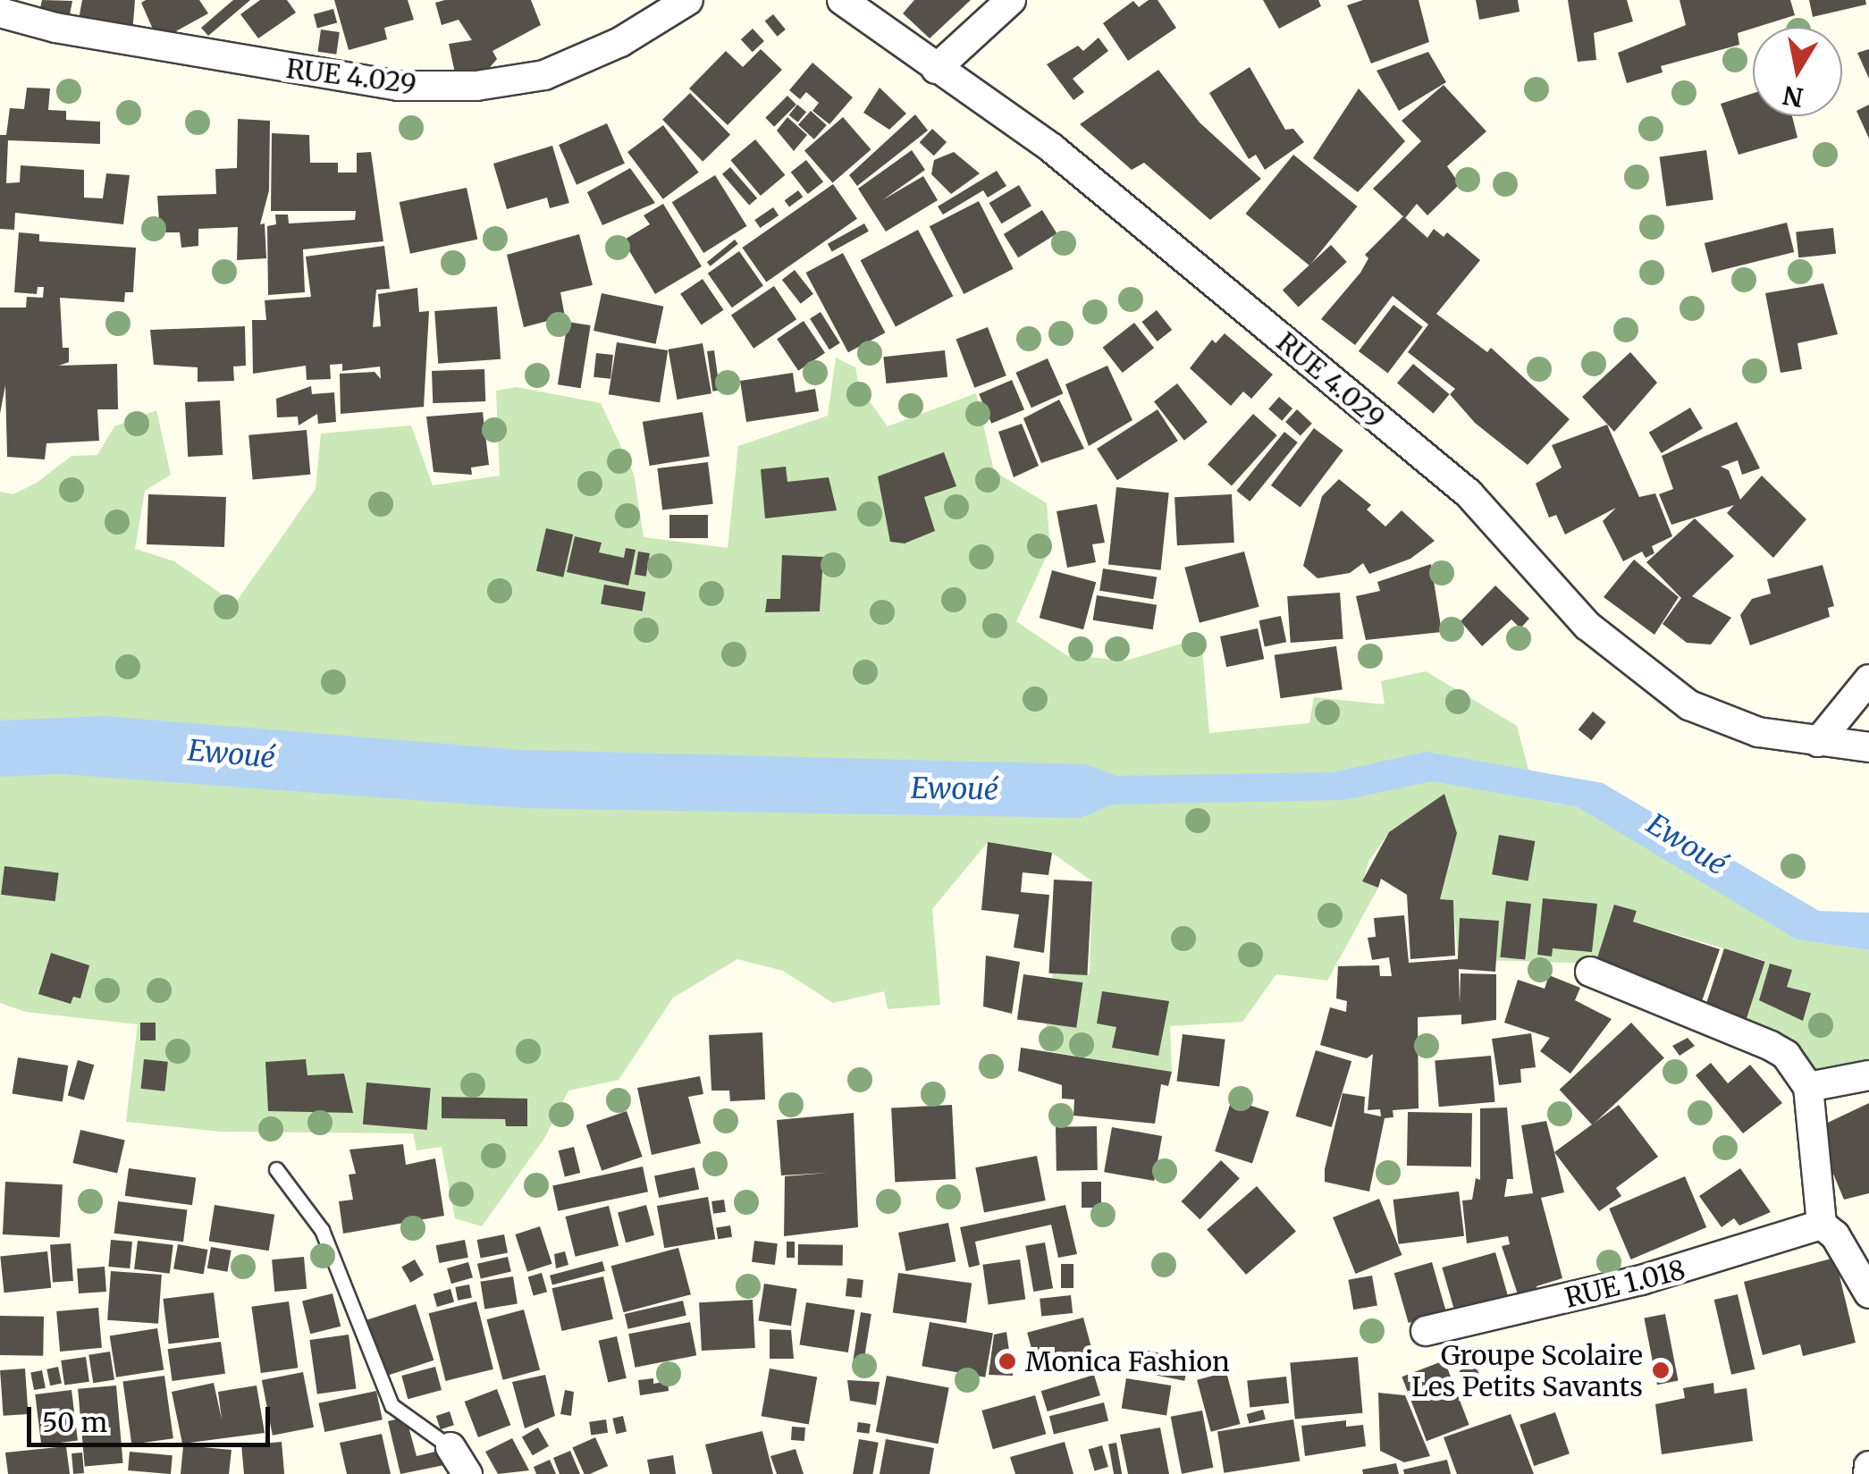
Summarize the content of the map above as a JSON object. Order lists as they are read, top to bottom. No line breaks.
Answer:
{"streets":{"street":["RUE 4.029","RUE 1.018"]},"water":["Ewoué"],"places":["Monica Fashion","Groupe Scolaire Les Petits Savants"],"scale_bar":"50 m","north":"bottom"}
